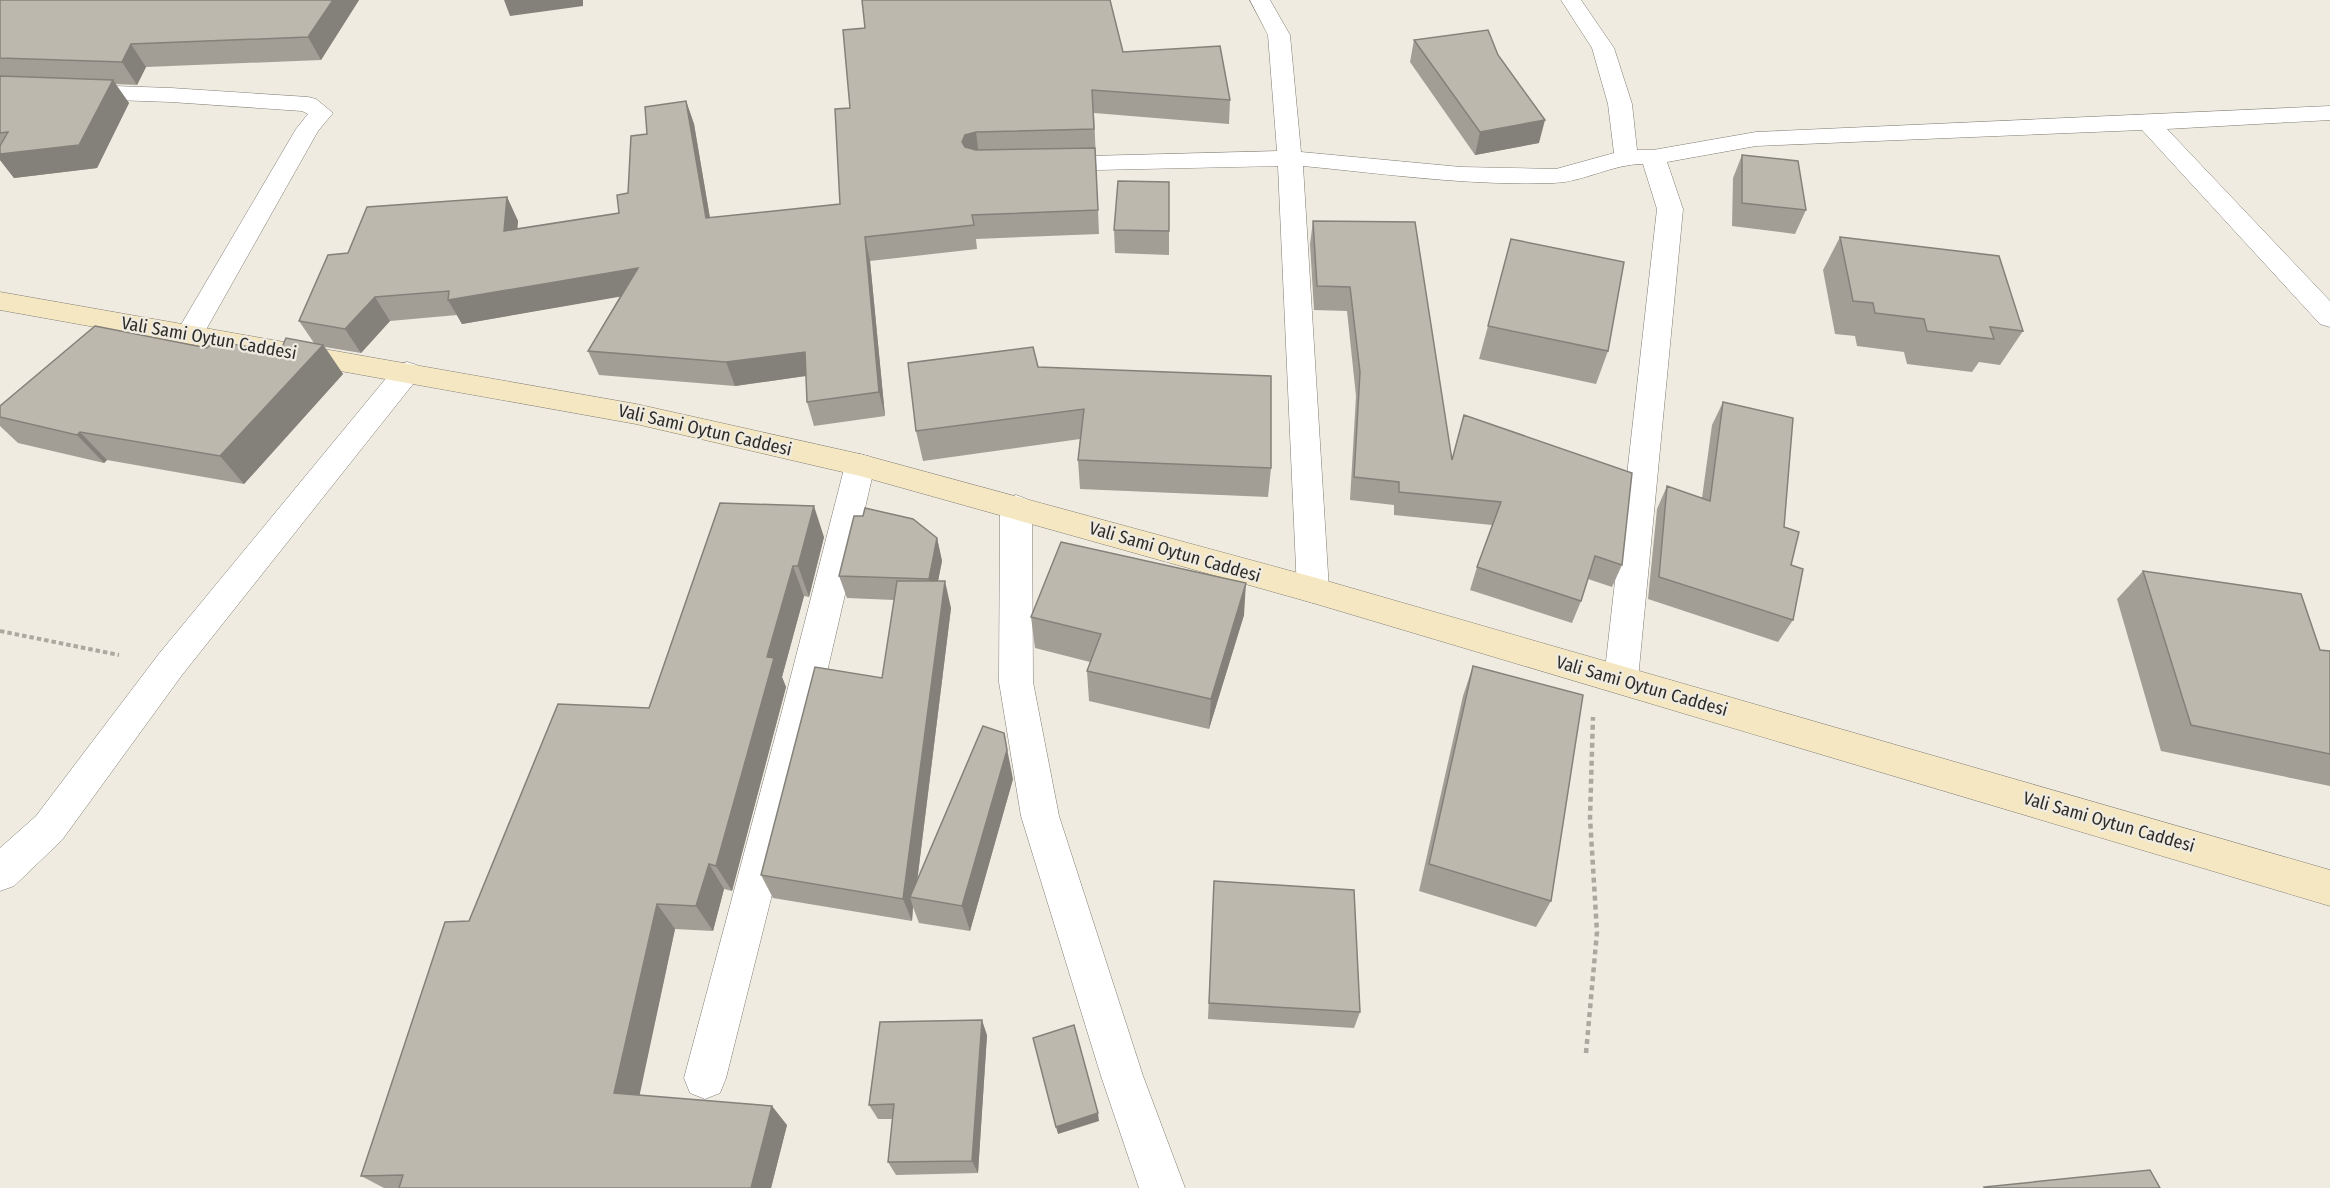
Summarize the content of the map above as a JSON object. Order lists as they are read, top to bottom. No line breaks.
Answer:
{"streets":{"street":["Vali Sami Oytun Caddesi"]}}
